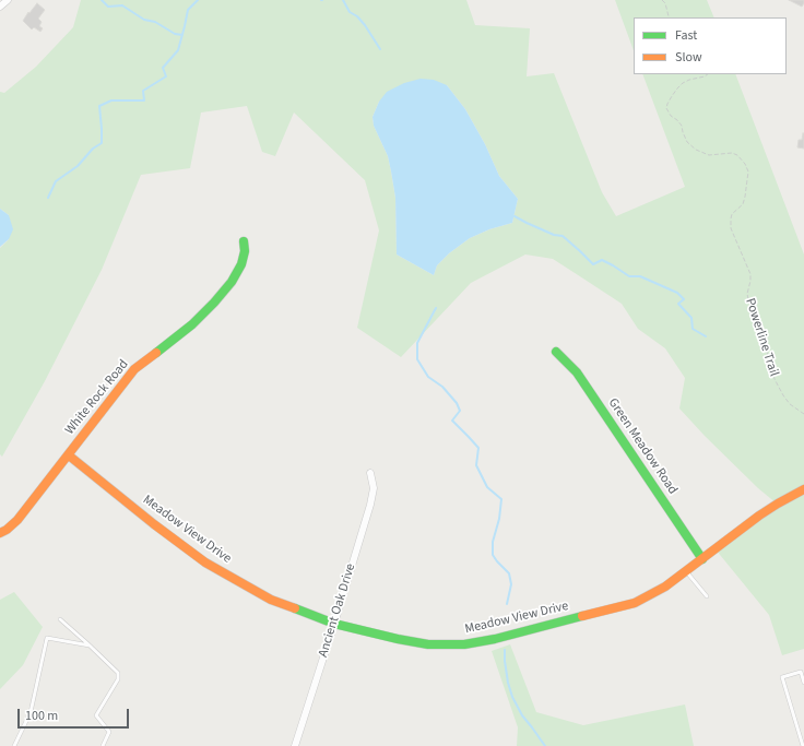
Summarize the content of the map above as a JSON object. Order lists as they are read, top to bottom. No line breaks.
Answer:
{"streets":{"street":["White Rock Road","Green Meadow Road","Meadow View Drive","Ancient Oak Drive"],"path":["Powerline Trail"]},"crossings":[["White Rock Road","Meadow View Drive"],["Green Meadow Road","Meadow View Drive"],["Meadow View Drive","Ancient Oak Drive"]],"legend":["Fast","Slow"],"scale_bar":"100 m"}
